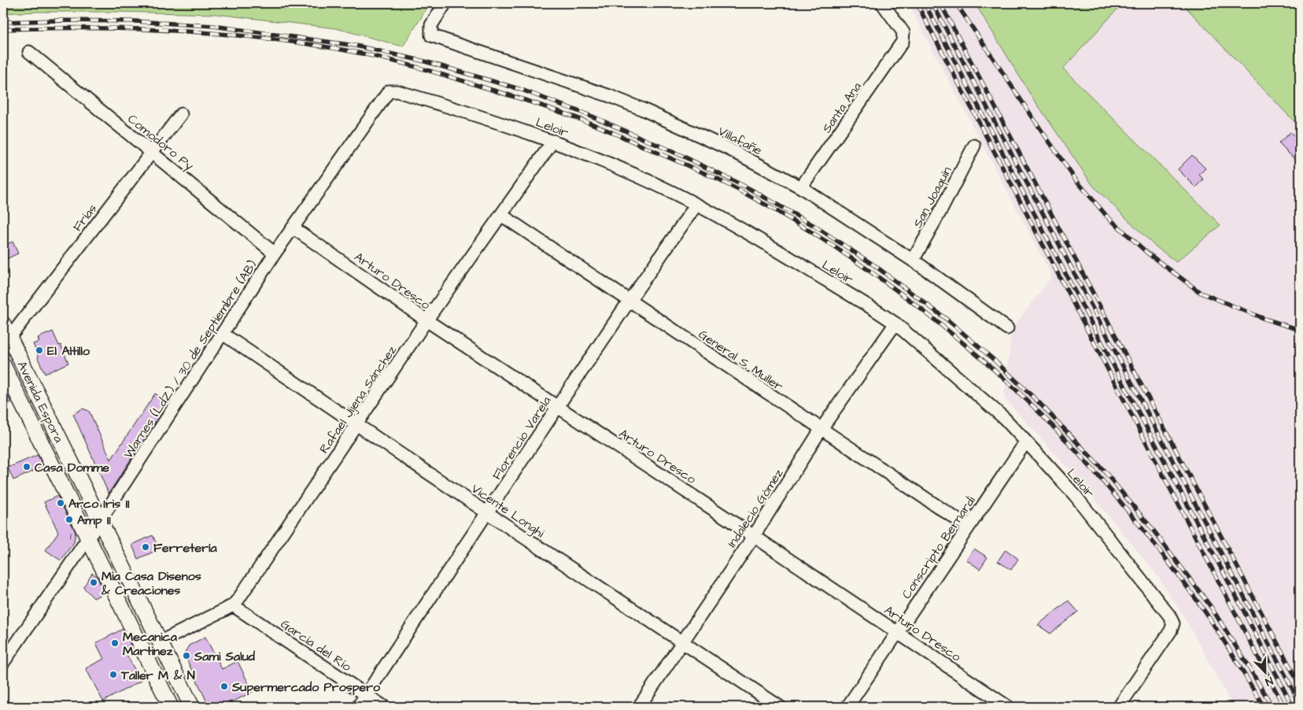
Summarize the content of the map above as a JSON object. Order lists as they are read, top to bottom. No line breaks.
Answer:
{"streets":{"main road":["Avenida Espora"],"street":["Santa Ana","Leloir","Villafañe","Comodoro Py","San Joaquín","Frías","Arturo Dresco","Warnes (LdZ) / 30 de Septiembre (AB)","General S. Muller","Rafael Jijena Sánchez","Florencio Varela","Indalecio Gómez","Vicente Longhi","Conscripto Bernardi","García del Río"]},"crossings":[["Santa Ana","Villafañe"],["Leloir","Warnes (LdZ) / 30 de Septiembre (AB)"],["Leloir","Rafael Jijena Sánchez"],["Leloir","Florencio Varela"],["Leloir","Indalecio Gómez"],["Leloir","Conscripto Bernardi"],["Villafañe","San Joaquín"],["Comodoro Py","Frías"],["Comodoro Py","Warnes (LdZ) / 30 de Septiembre (AB)"],["Frías","Avenida Espora"],["Arturo Dresco","Warnes (LdZ) / 30 de Septiembre (AB)"],["Arturo Dresco","Rafael Jijena Sánchez"],["Arturo Dresco","Florencio Varela"],["Arturo Dresco","Indalecio Gómez"],["Arturo Dresco","Conscripto Bernardi"],["Warnes (LdZ) / 30 de Septiembre (AB)","Avenida Espora"],["Warnes (LdZ) / 30 de Septiembre (AB)","Vicente Longhi"],["General S. Muller","Rafael Jijena Sánchez"],["General S. Muller","Florencio Varela"],["General S. Muller","Indalecio Gómez"],["General S. Muller","Conscripto Bernardi"],["Rafael Jijena Sánchez","Avenida Espora"],["Rafael Jijena Sánchez","Vicente Longhi"],["Rafael Jijena Sánchez","García del Río"],["Florencio Varela","Vicente Longhi"],["Florencio Varela","García del Río"],["Indalecio Gómez","Vicente Longhi"]],"places":["El Altillo","Casa Domme","Arco Iris II","Amp II","Ferretería","Mia Casa Disenos & Creaciones","Mecanica Martinez","Sami Salud","Taller M & N","Supermercado Prospero"],"house_numbers":["1"],"north":"bottom right"}
